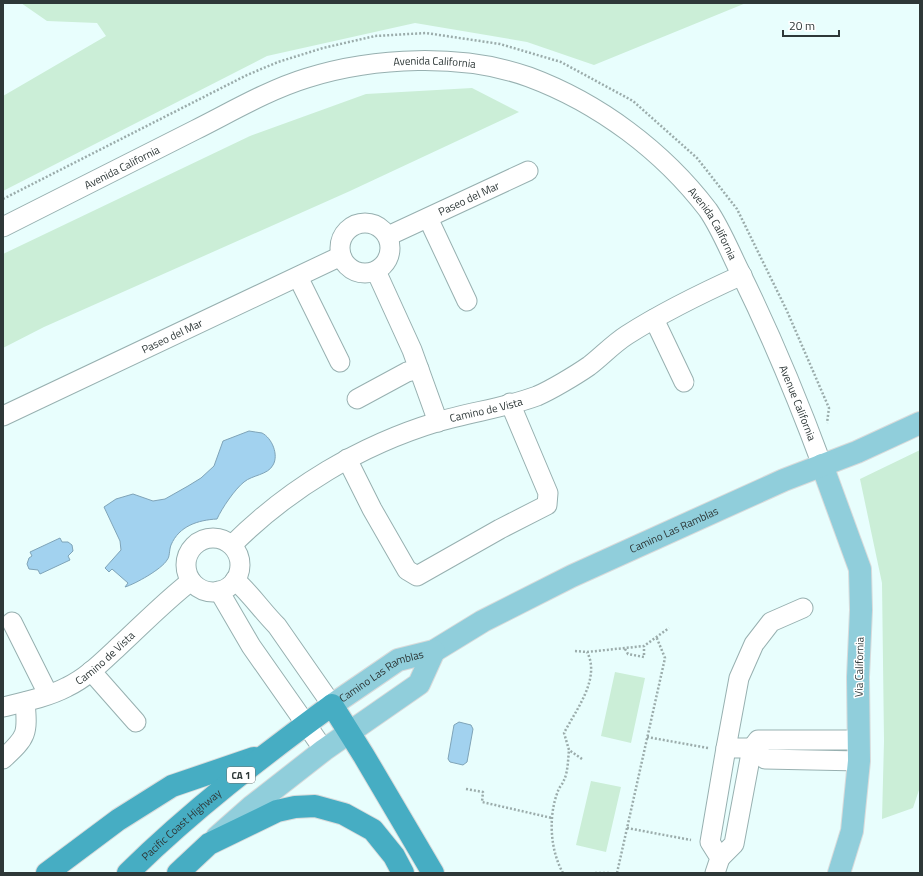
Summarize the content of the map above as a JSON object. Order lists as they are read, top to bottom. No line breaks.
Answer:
{"streets":{"highway":["CA 1","Pacific Coast Highway"],"main road":["Camino Las Ramblas","Via California"],"street":["Avenida California","Paseo del Mar","Avenue California","Camino de Vista"]},"crossings":[["Avenida California","Avenue California"],["Avenida California","Camino de Vista"],["Avenue California","Camino Las Ramblas"],["Avenue California","Via California"],["Camino Las Ramblas","Via California"],["Camino Las Ramblas","CA 1"],["Camino Las Ramblas","Pacific Coast Highway"]],"scale_bar":"20 m"}
